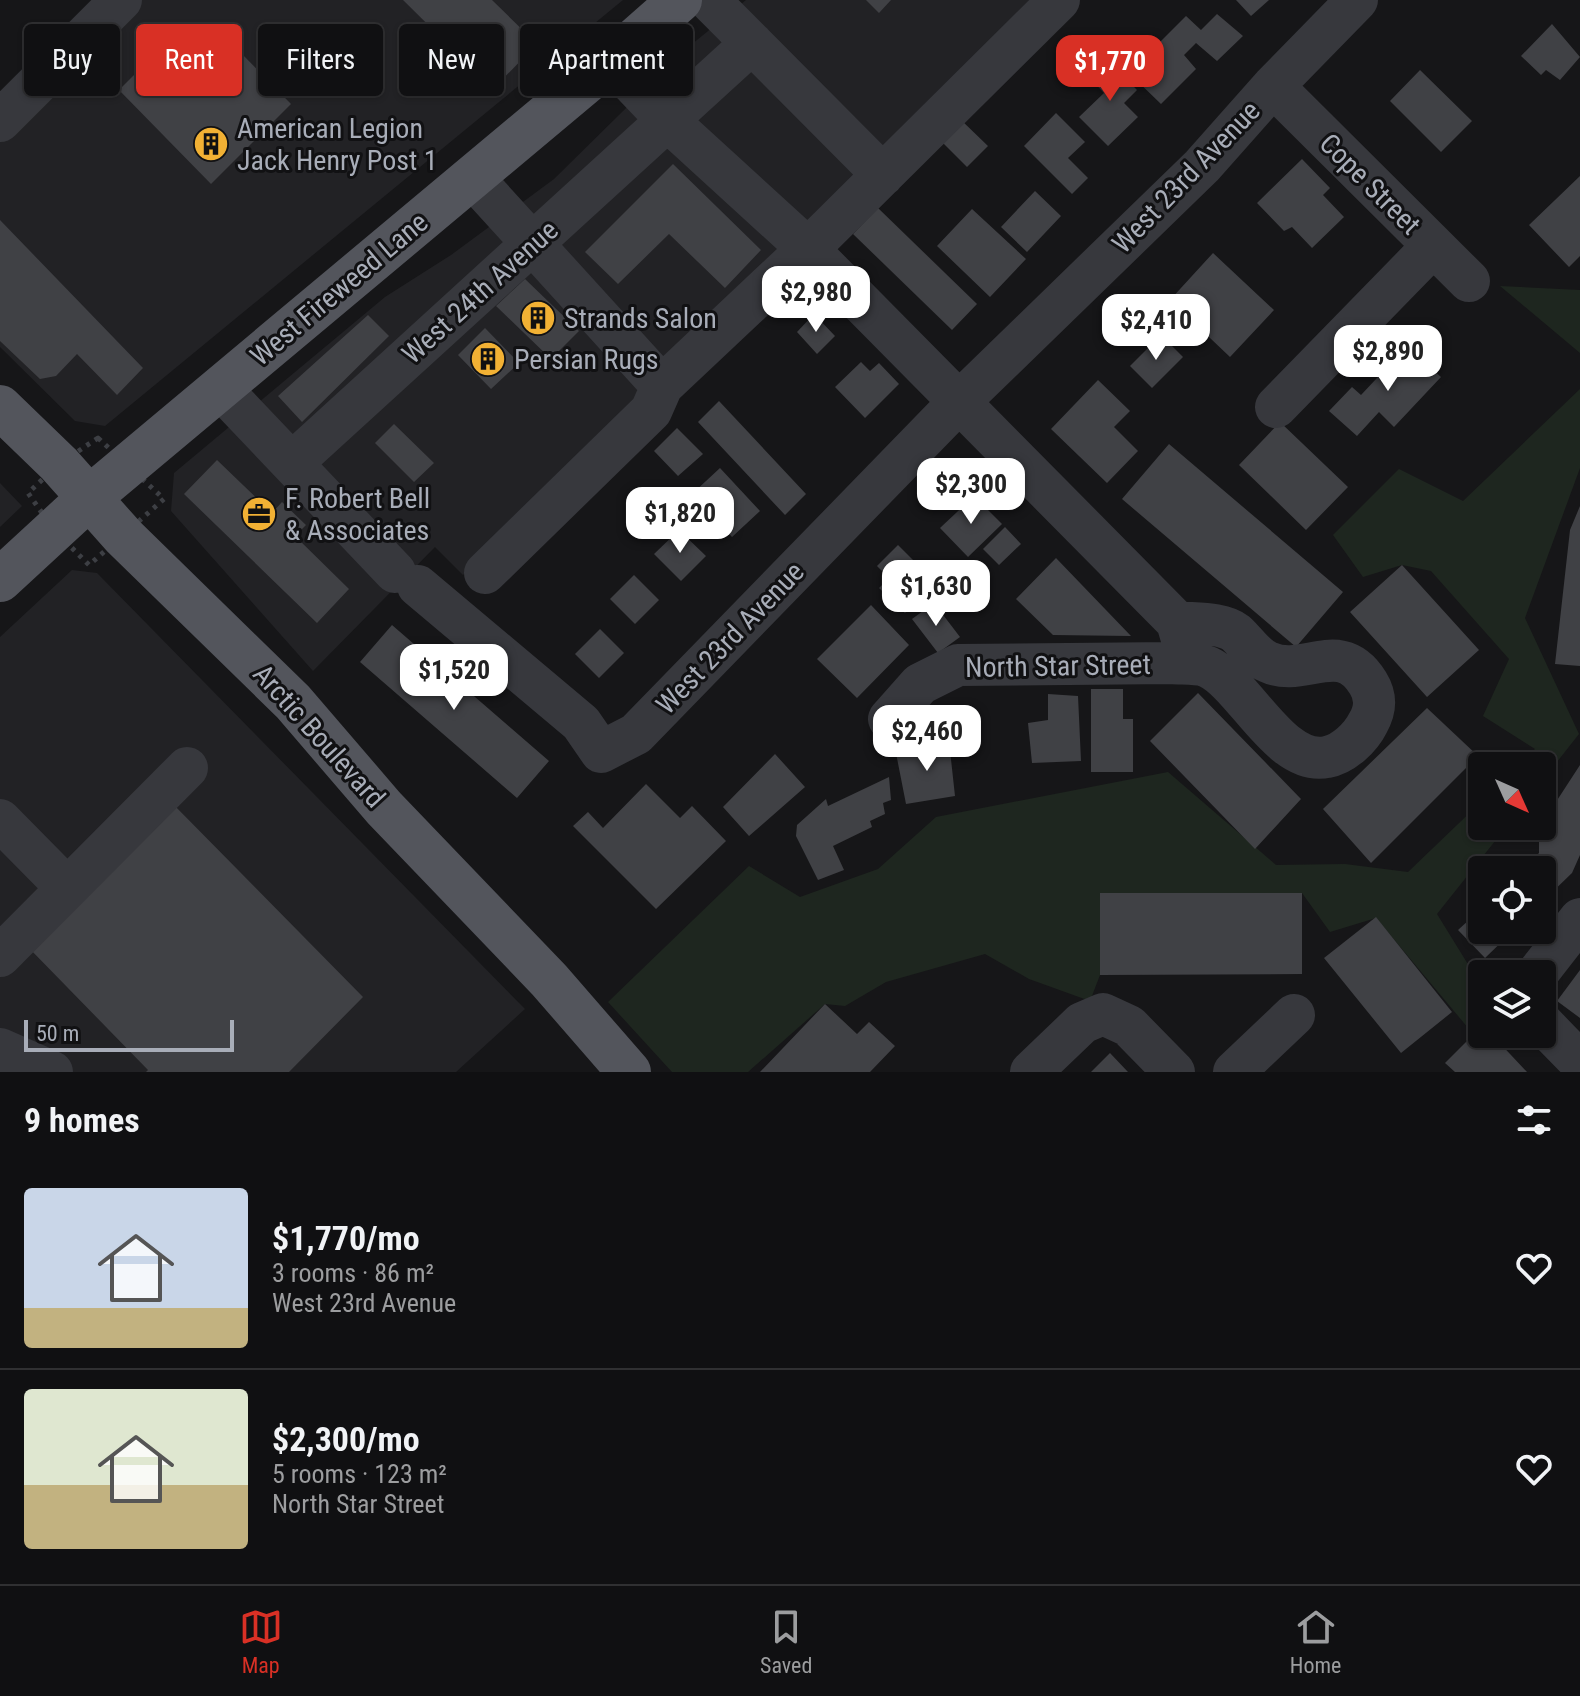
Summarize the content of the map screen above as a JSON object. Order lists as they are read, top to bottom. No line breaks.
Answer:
{"streets":{"main road":["West Fireweed Lane","Arctic Boulevard"],"street":["West 23rd Avenue","Cope Street","West 24th Avenue","North Star Street"]},"crossings":[["West 23rd Avenue","Cope Street"],["West 23rd Avenue","West 24th Avenue"],["West 23rd Avenue","North Star Street"],["West Fireweed Lane","Arctic Boulevard"],["West 24th Avenue","North Star Street"]],"places":{"building":["American Legion Jack Henry Post 1","Strands Salon","Persian Rugs"],"office":["F. Robert Bell & Associates"]},"scale_bar":"50 m","north":"bottom right","page":{"chip":["Buy","Rent","Filters","New","Apartment"],"price":["$1,770","$2,980","$2,410","$2,890","$2,300","$1,820","$1,630","$1,520","$2,460"],"scale":"50 m","heading":"9 homes","list":[{"name":"$1,770/mo","note":"3 rooms · 86 m² · West 23rd Avenue"},{"name":"$2,300/mo","note":"5 rooms · 123 m² · North Star Street"}],"tabs":["Map","Saved","Home"]}}
